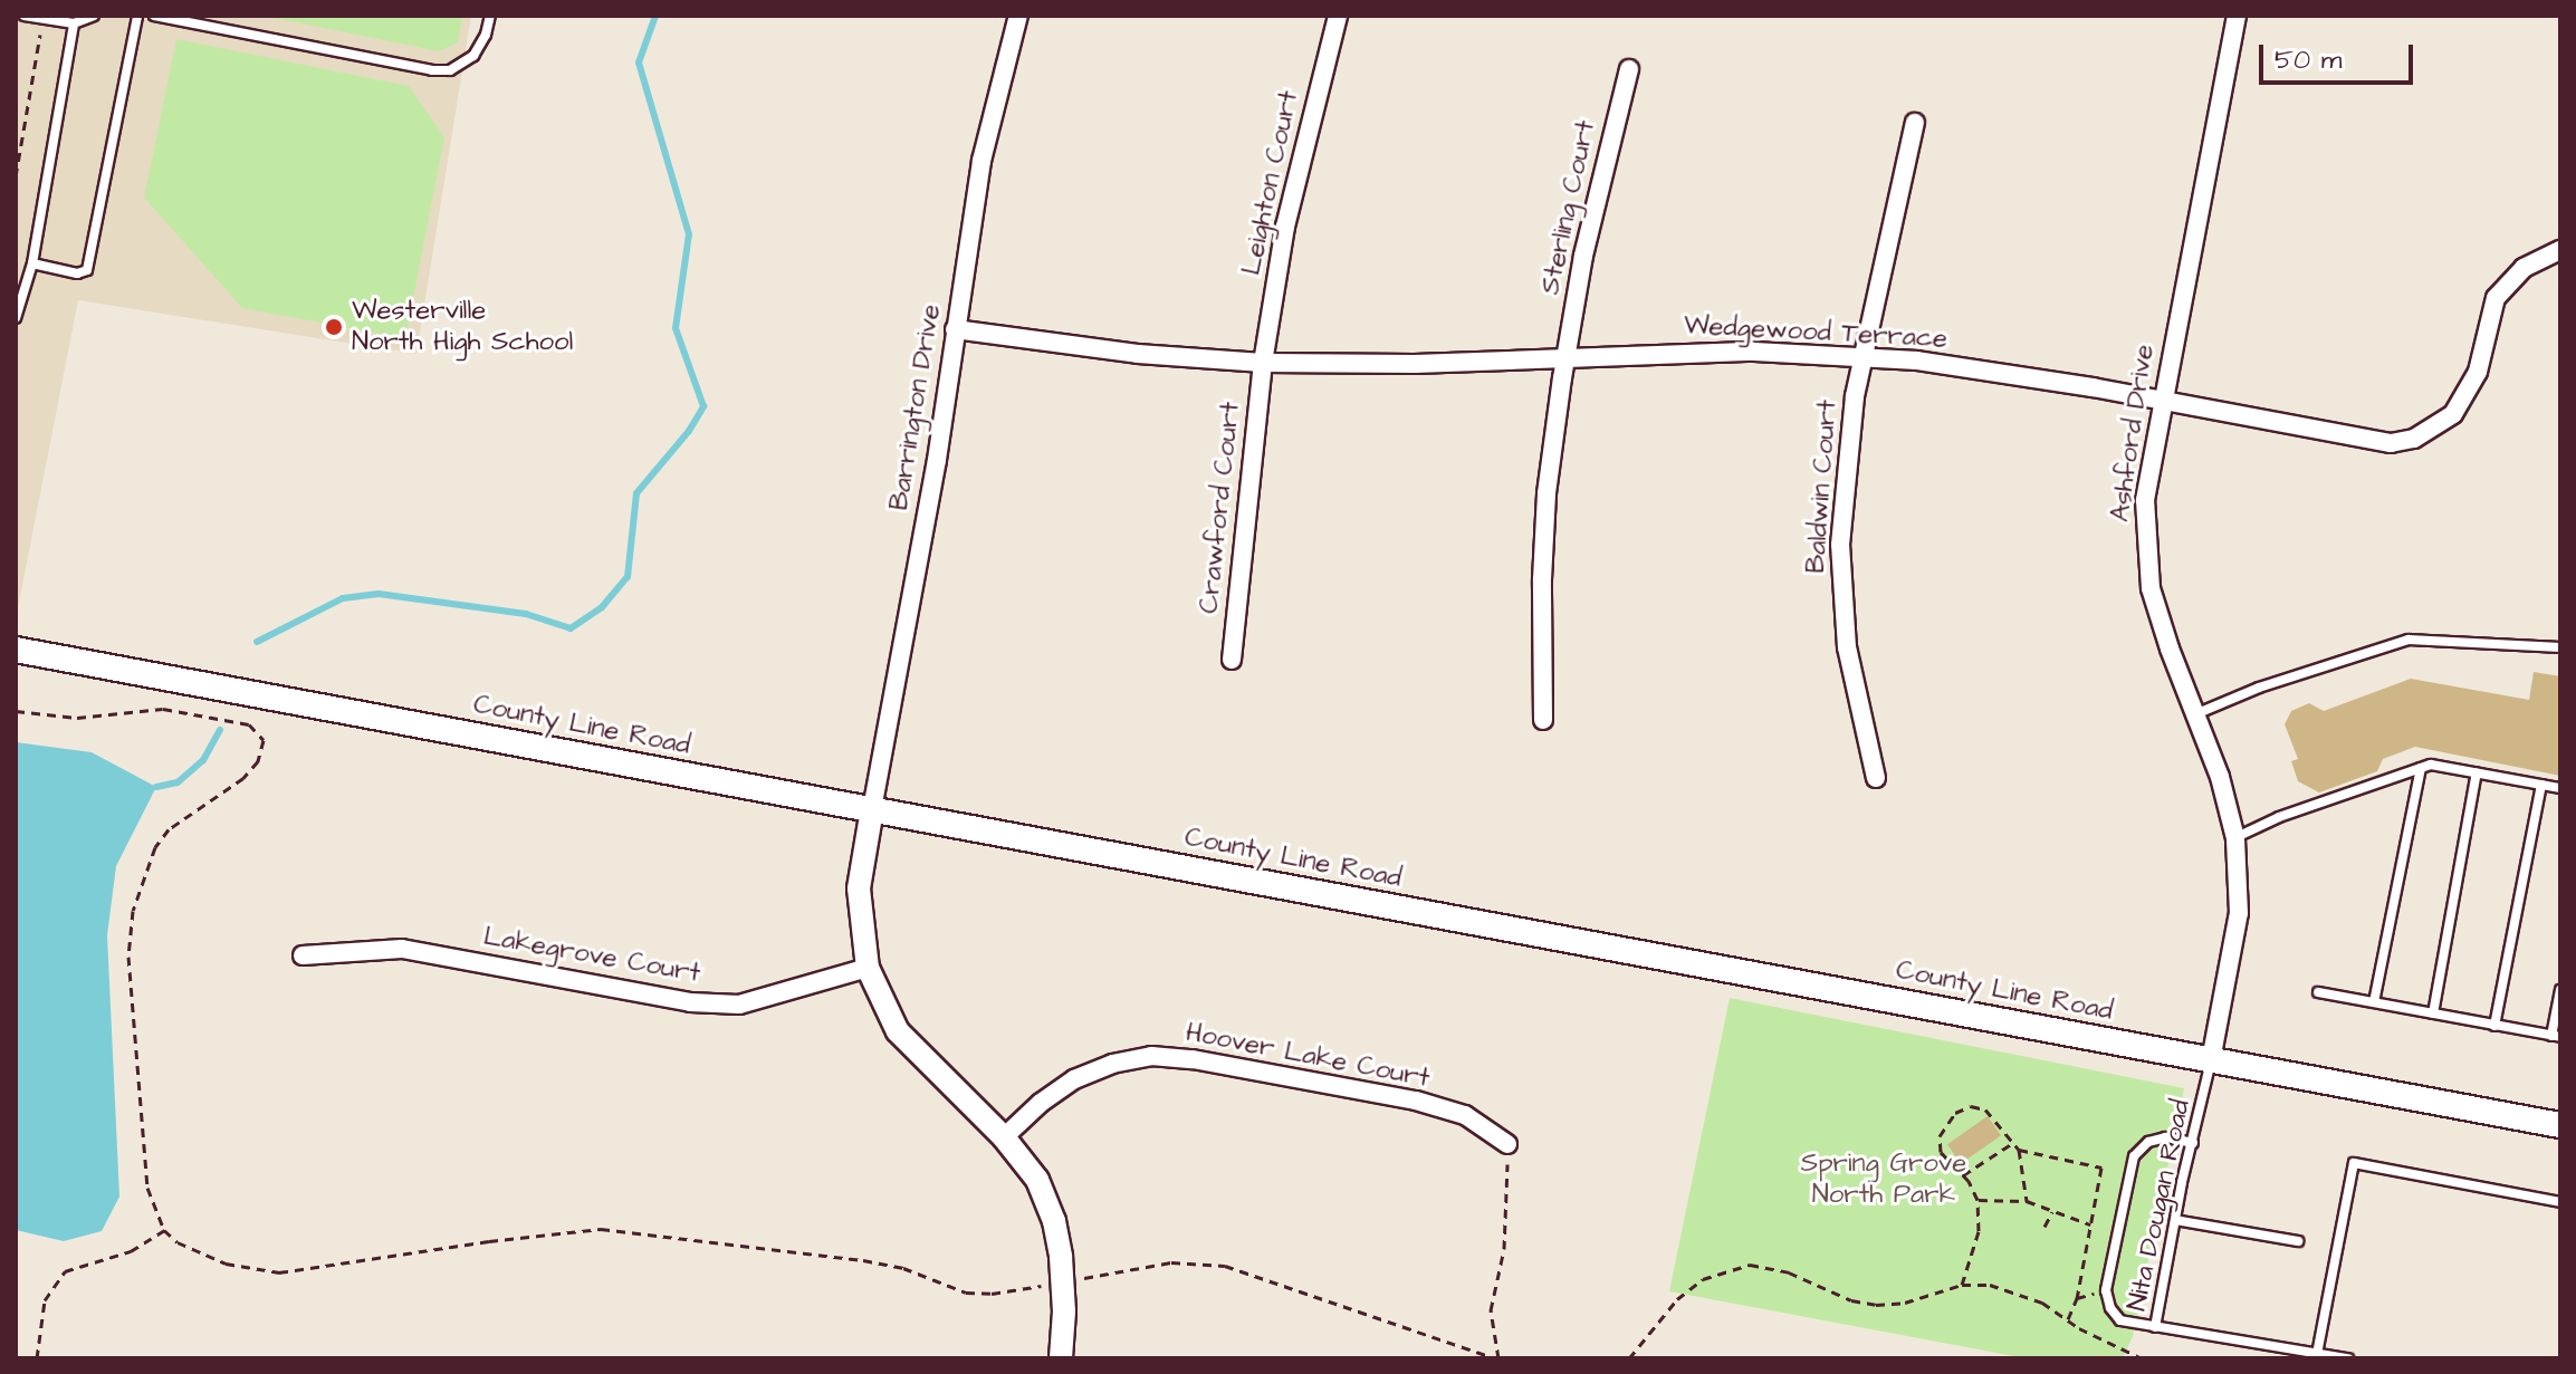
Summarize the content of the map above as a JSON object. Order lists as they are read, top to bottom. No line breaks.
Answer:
{"streets":{"main road":["County Line Road"],"street":["Leighton Court","Sterling Court","Wedgewood Terrace","Barrington Drive","Ashford Drive","Baldwin Court","Crawford Court","Lakegrove Court","Hoover Lake Court"],"lane":["Nita Dougan Road"]},"crossings":[["Leighton Court","Wedgewood Terrace"],["Leighton Court","Crawford Court"],["Sterling Court","Wedgewood Terrace"],["Wedgewood Terrace","Barrington Drive"],["Wedgewood Terrace","Ashford Drive"],["Wedgewood Terrace","Baldwin Court"],["Wedgewood Terrace","Crawford Court"],["Barrington Drive","County Line Road"],["Ashford Drive","County Line Road"],["Ashford Drive","Nita Dougan Road"],["County Line Road","Nita Dougan Road"]],"parks":["Spring Grove North Park"],"places":["Westerville North High School"],"scale_bar":"50 m"}
